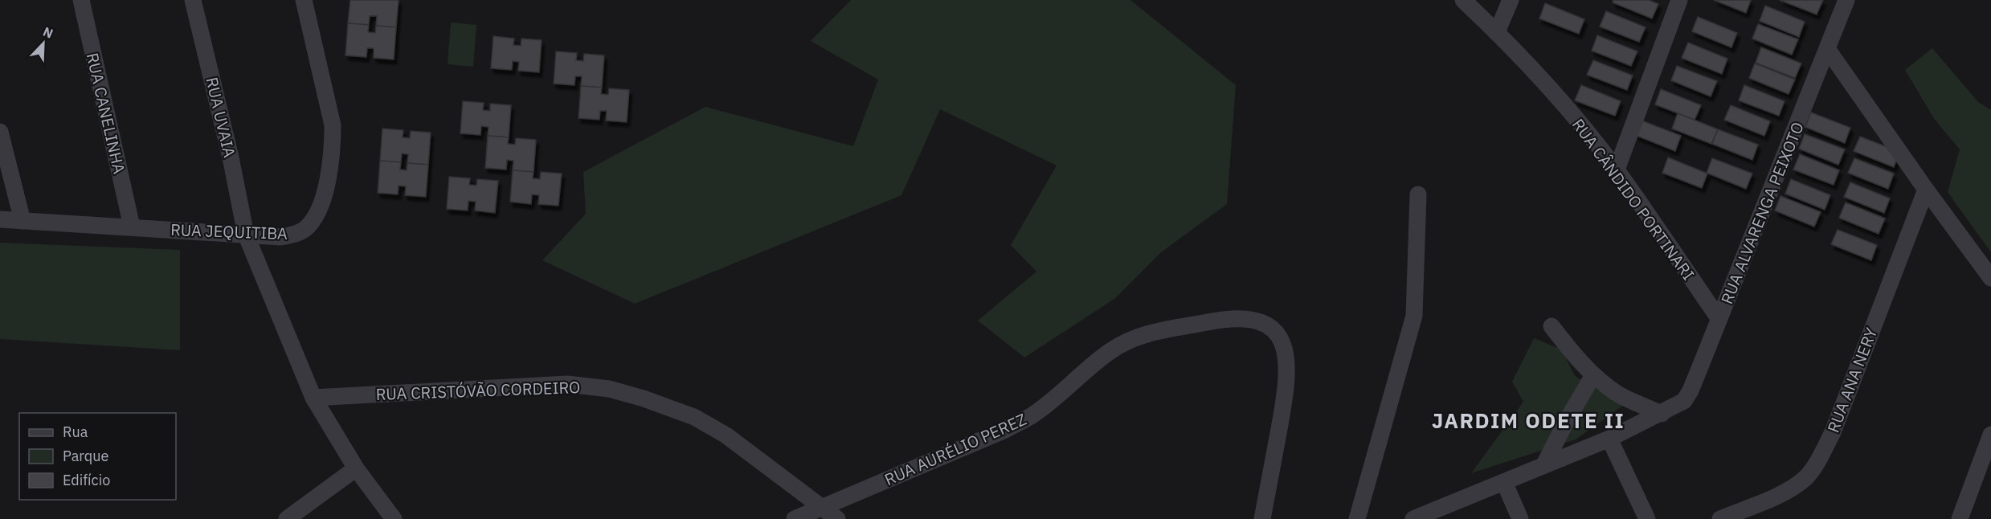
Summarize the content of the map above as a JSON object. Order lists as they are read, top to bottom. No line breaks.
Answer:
{"streets":{"street":["RUA CANELINHA","RUA UVAIA","RUA CÂNDIDO PORTINARI","RUA ALVARENGA PEIXOTO","RUA JEQUITIBA","RUA ANA NERY","RUA CRISTÓVÃO CORDEIRO","RUA AURÉLIO PEREZ"]},"crossings":[["RUA CANELINHA","RUA JEQUITIBA"],["RUA UVAIA","RUA JEQUITIBA"],["RUA UVAIA","RUA CRISTÓVÃO CORDEIRO"],["RUA CÂNDIDO PORTINARI","RUA ALVARENGA PEIXOTO"],["RUA CRISTÓVÃO CORDEIRO","RUA AURÉLIO PEREZ"]],"districts":["JARDIM ODETE II"],"legend":["Rua","Parque","Edifício"],"north":"top right"}
